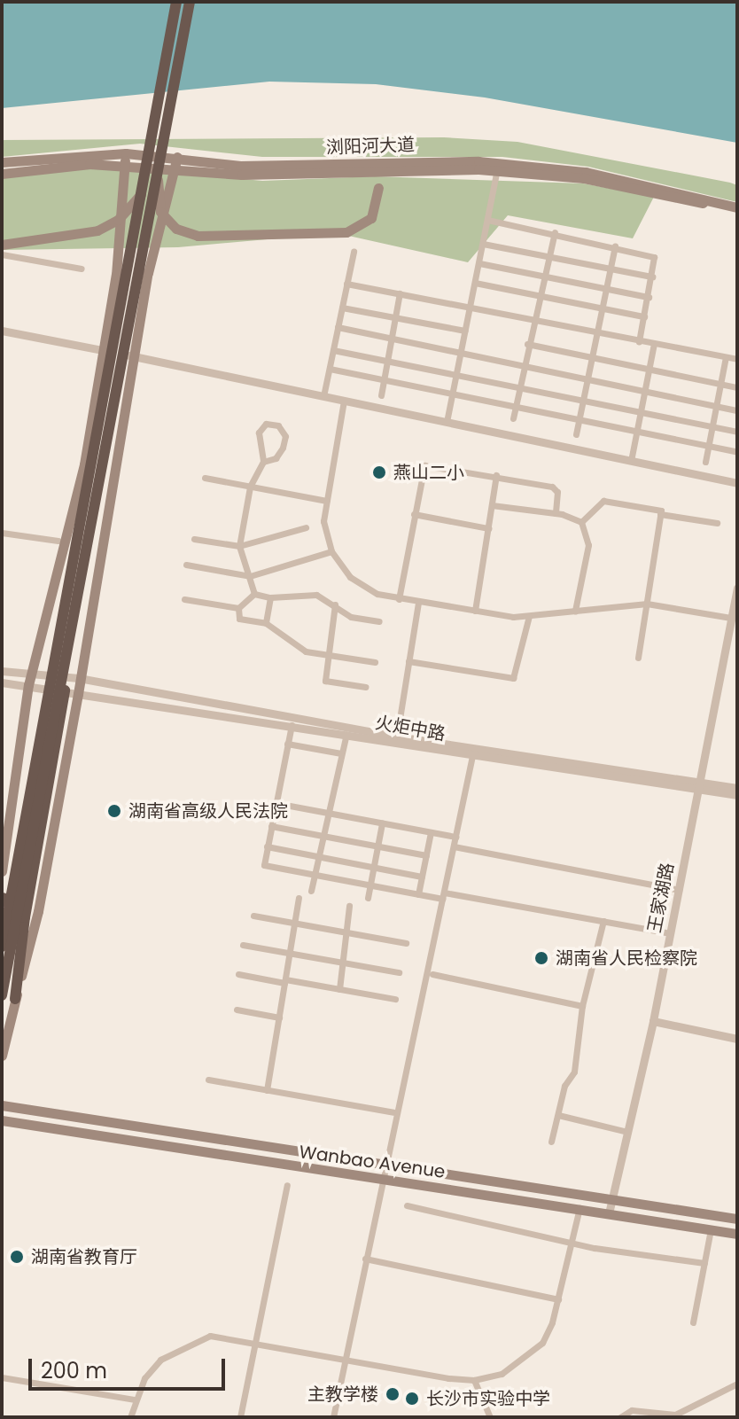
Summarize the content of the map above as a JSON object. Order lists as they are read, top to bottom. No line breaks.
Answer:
{"streets":{"main road":["浏阳河大道","Wanbao Avenue"],"street":["火炬中路","王家湖路"]},"crossings":[["火炬中路","王家湖路"],["王家湖路","Wanbao Avenue"]],"places":["燕山二小","湖南省高级人民法院","湖南省人民检察院","湖南省教育厅","主教学楼","长沙市实验中学"],"scale_bar":"200 m"}
